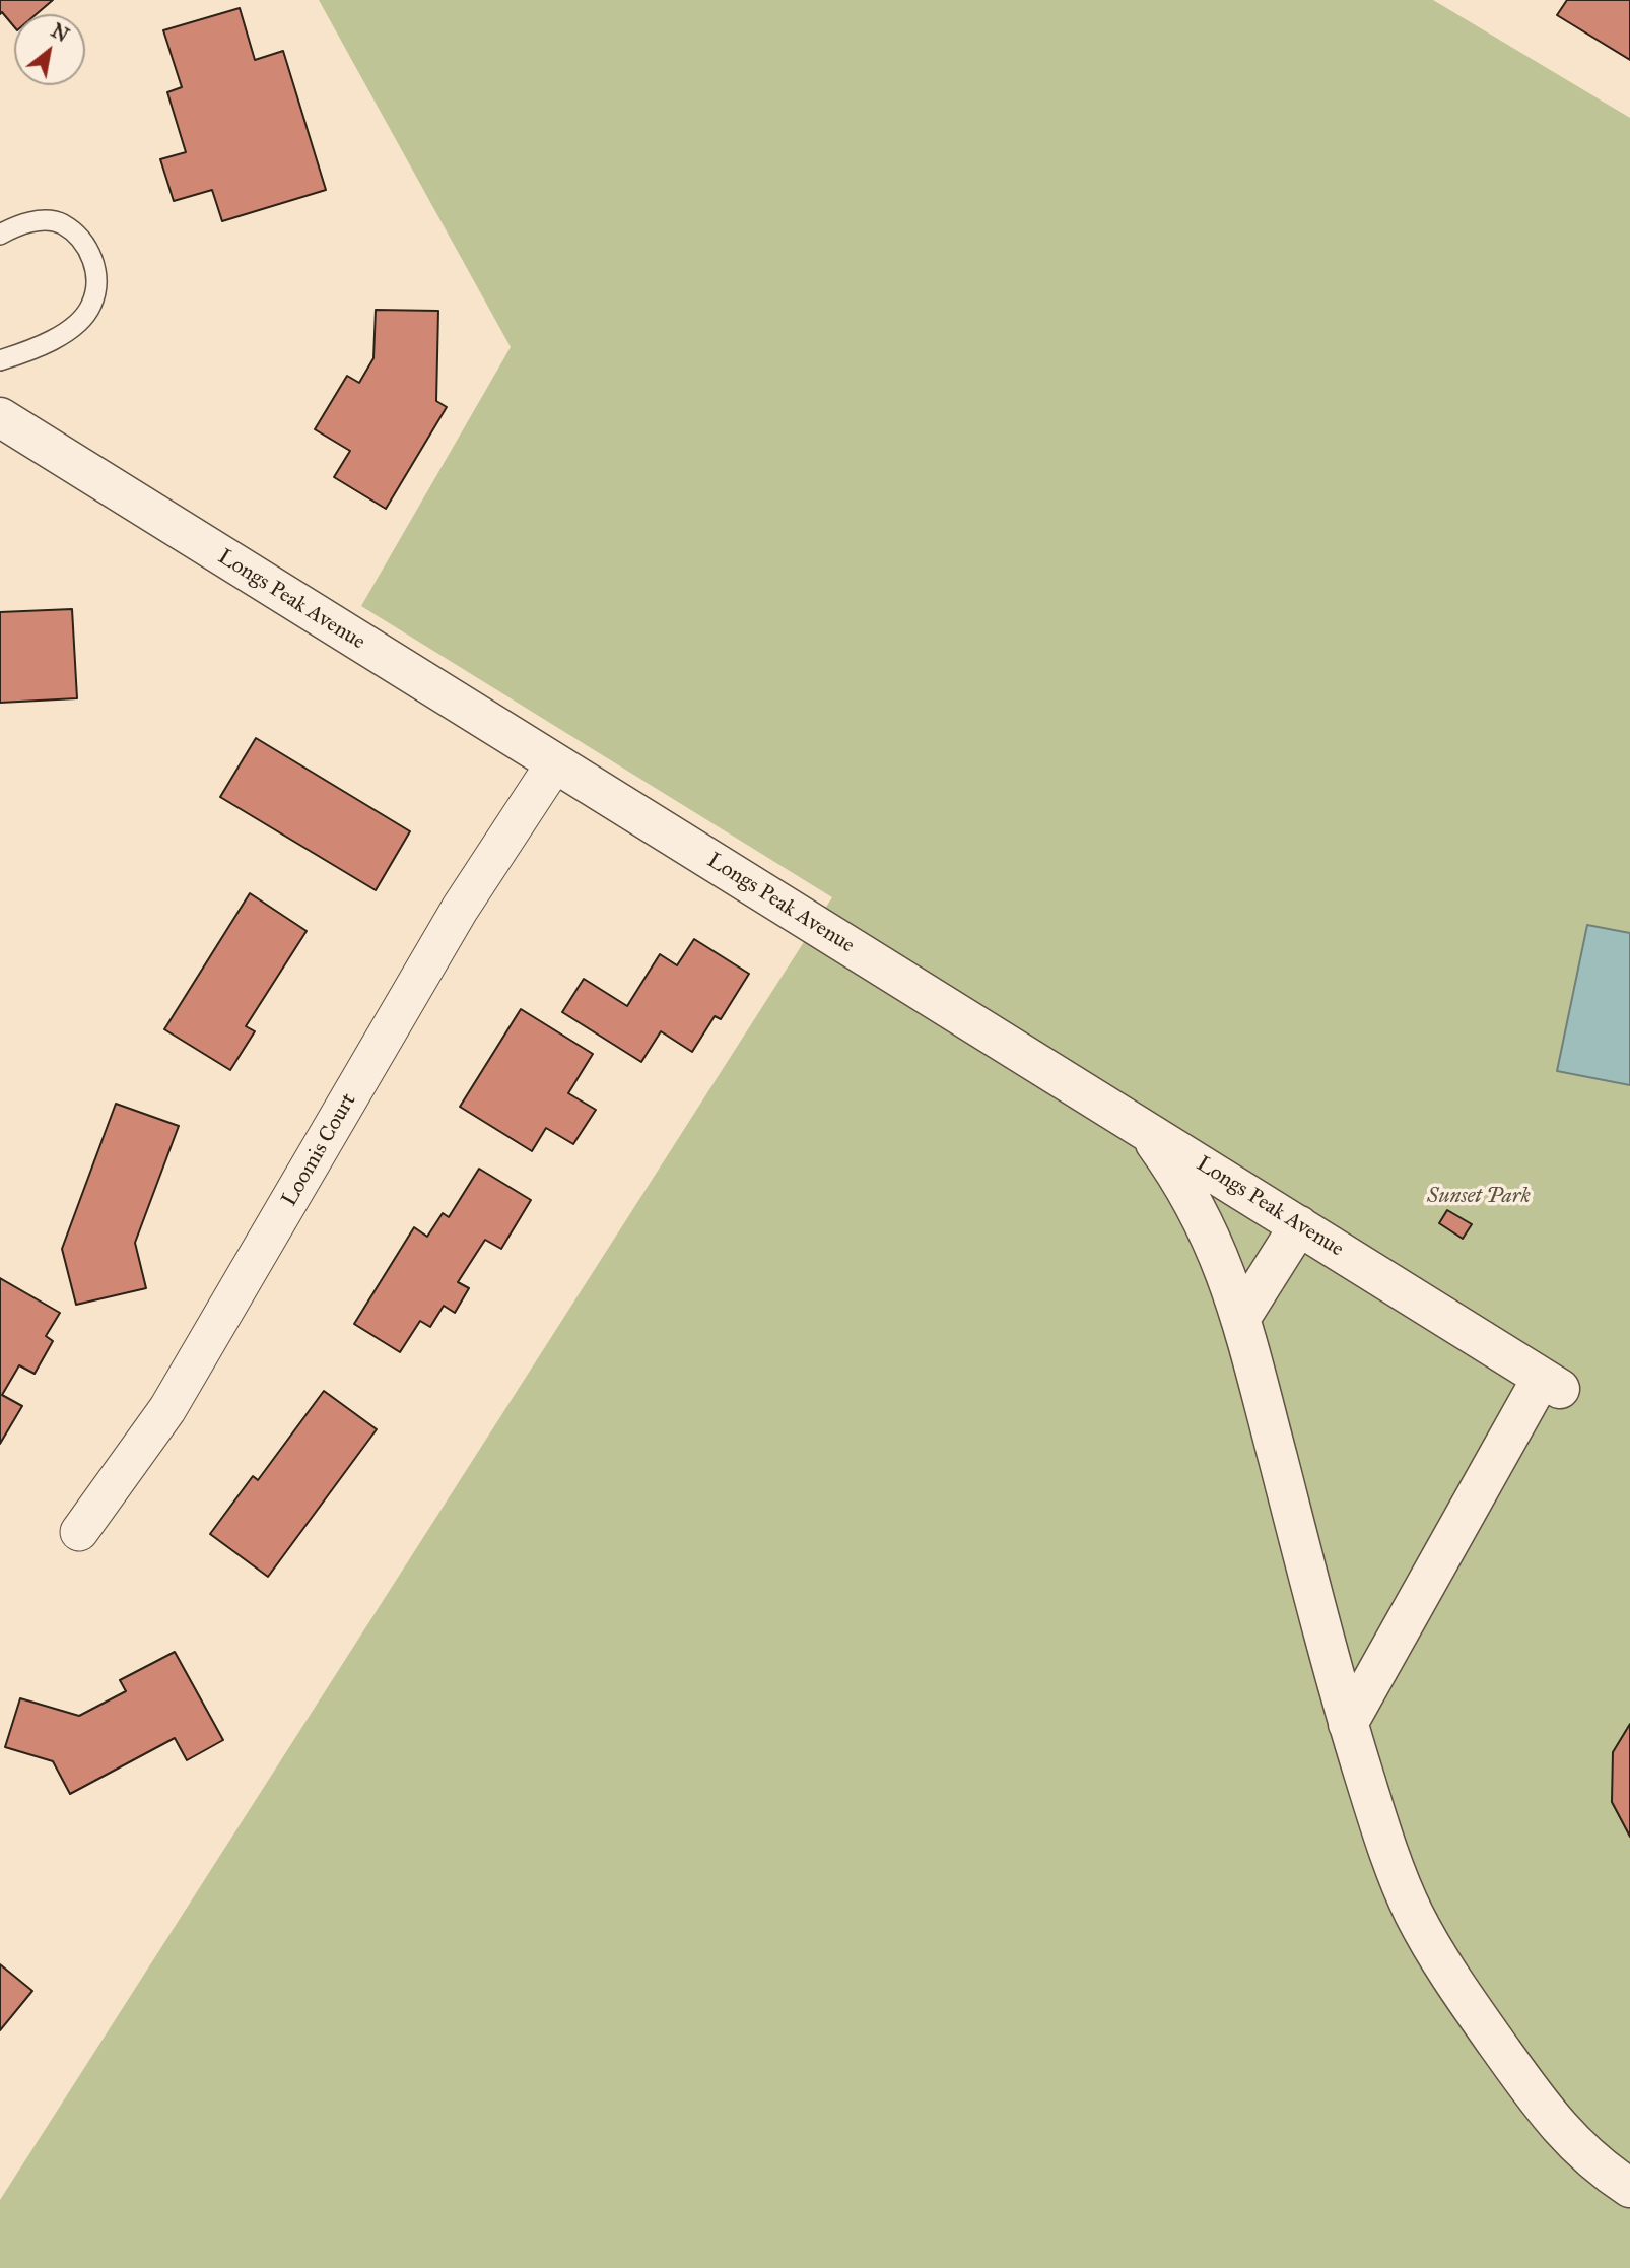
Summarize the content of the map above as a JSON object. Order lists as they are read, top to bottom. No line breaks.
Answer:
{"streets":{"street":["Longs Peak Avenue","Loomis Court"]},"crossings":[["Longs Peak Avenue","Loomis Court"]],"parks":["Sunset Park"],"north":"top right"}
